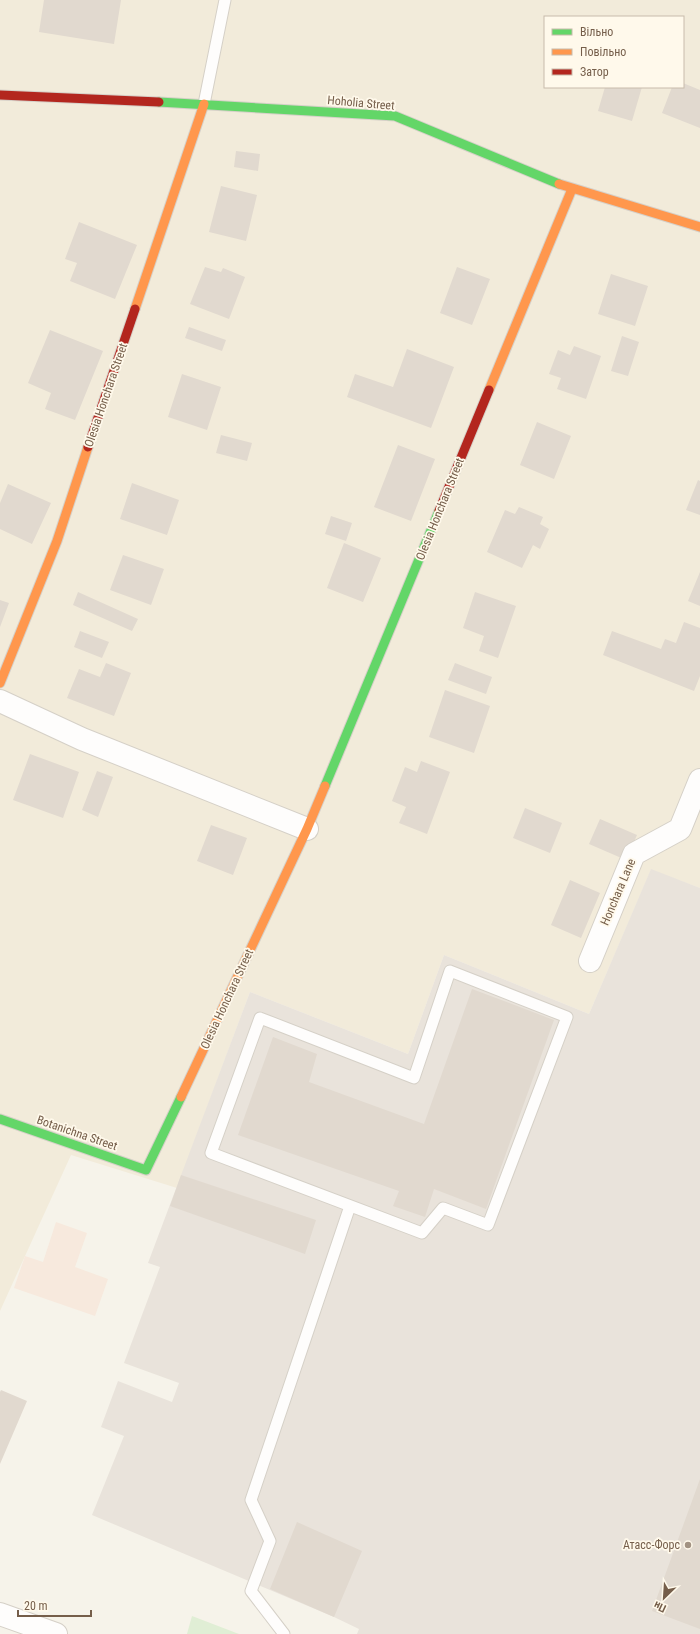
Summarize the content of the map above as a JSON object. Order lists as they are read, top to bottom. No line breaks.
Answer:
{"streets":{"street":["Hoholia Street","Olesia Honchara Street","Honchara Lane","Botanichna Street"]},"crossings":[["Hoholia Street","Olesia Honchara Street"],["Olesia Honchara Street","Botanichna Street"]],"places":["Атасс-Форс"],"legend":["Вільно","Повільно","Затор"],"scale_bar":"20 m","north":"bottom left"}
